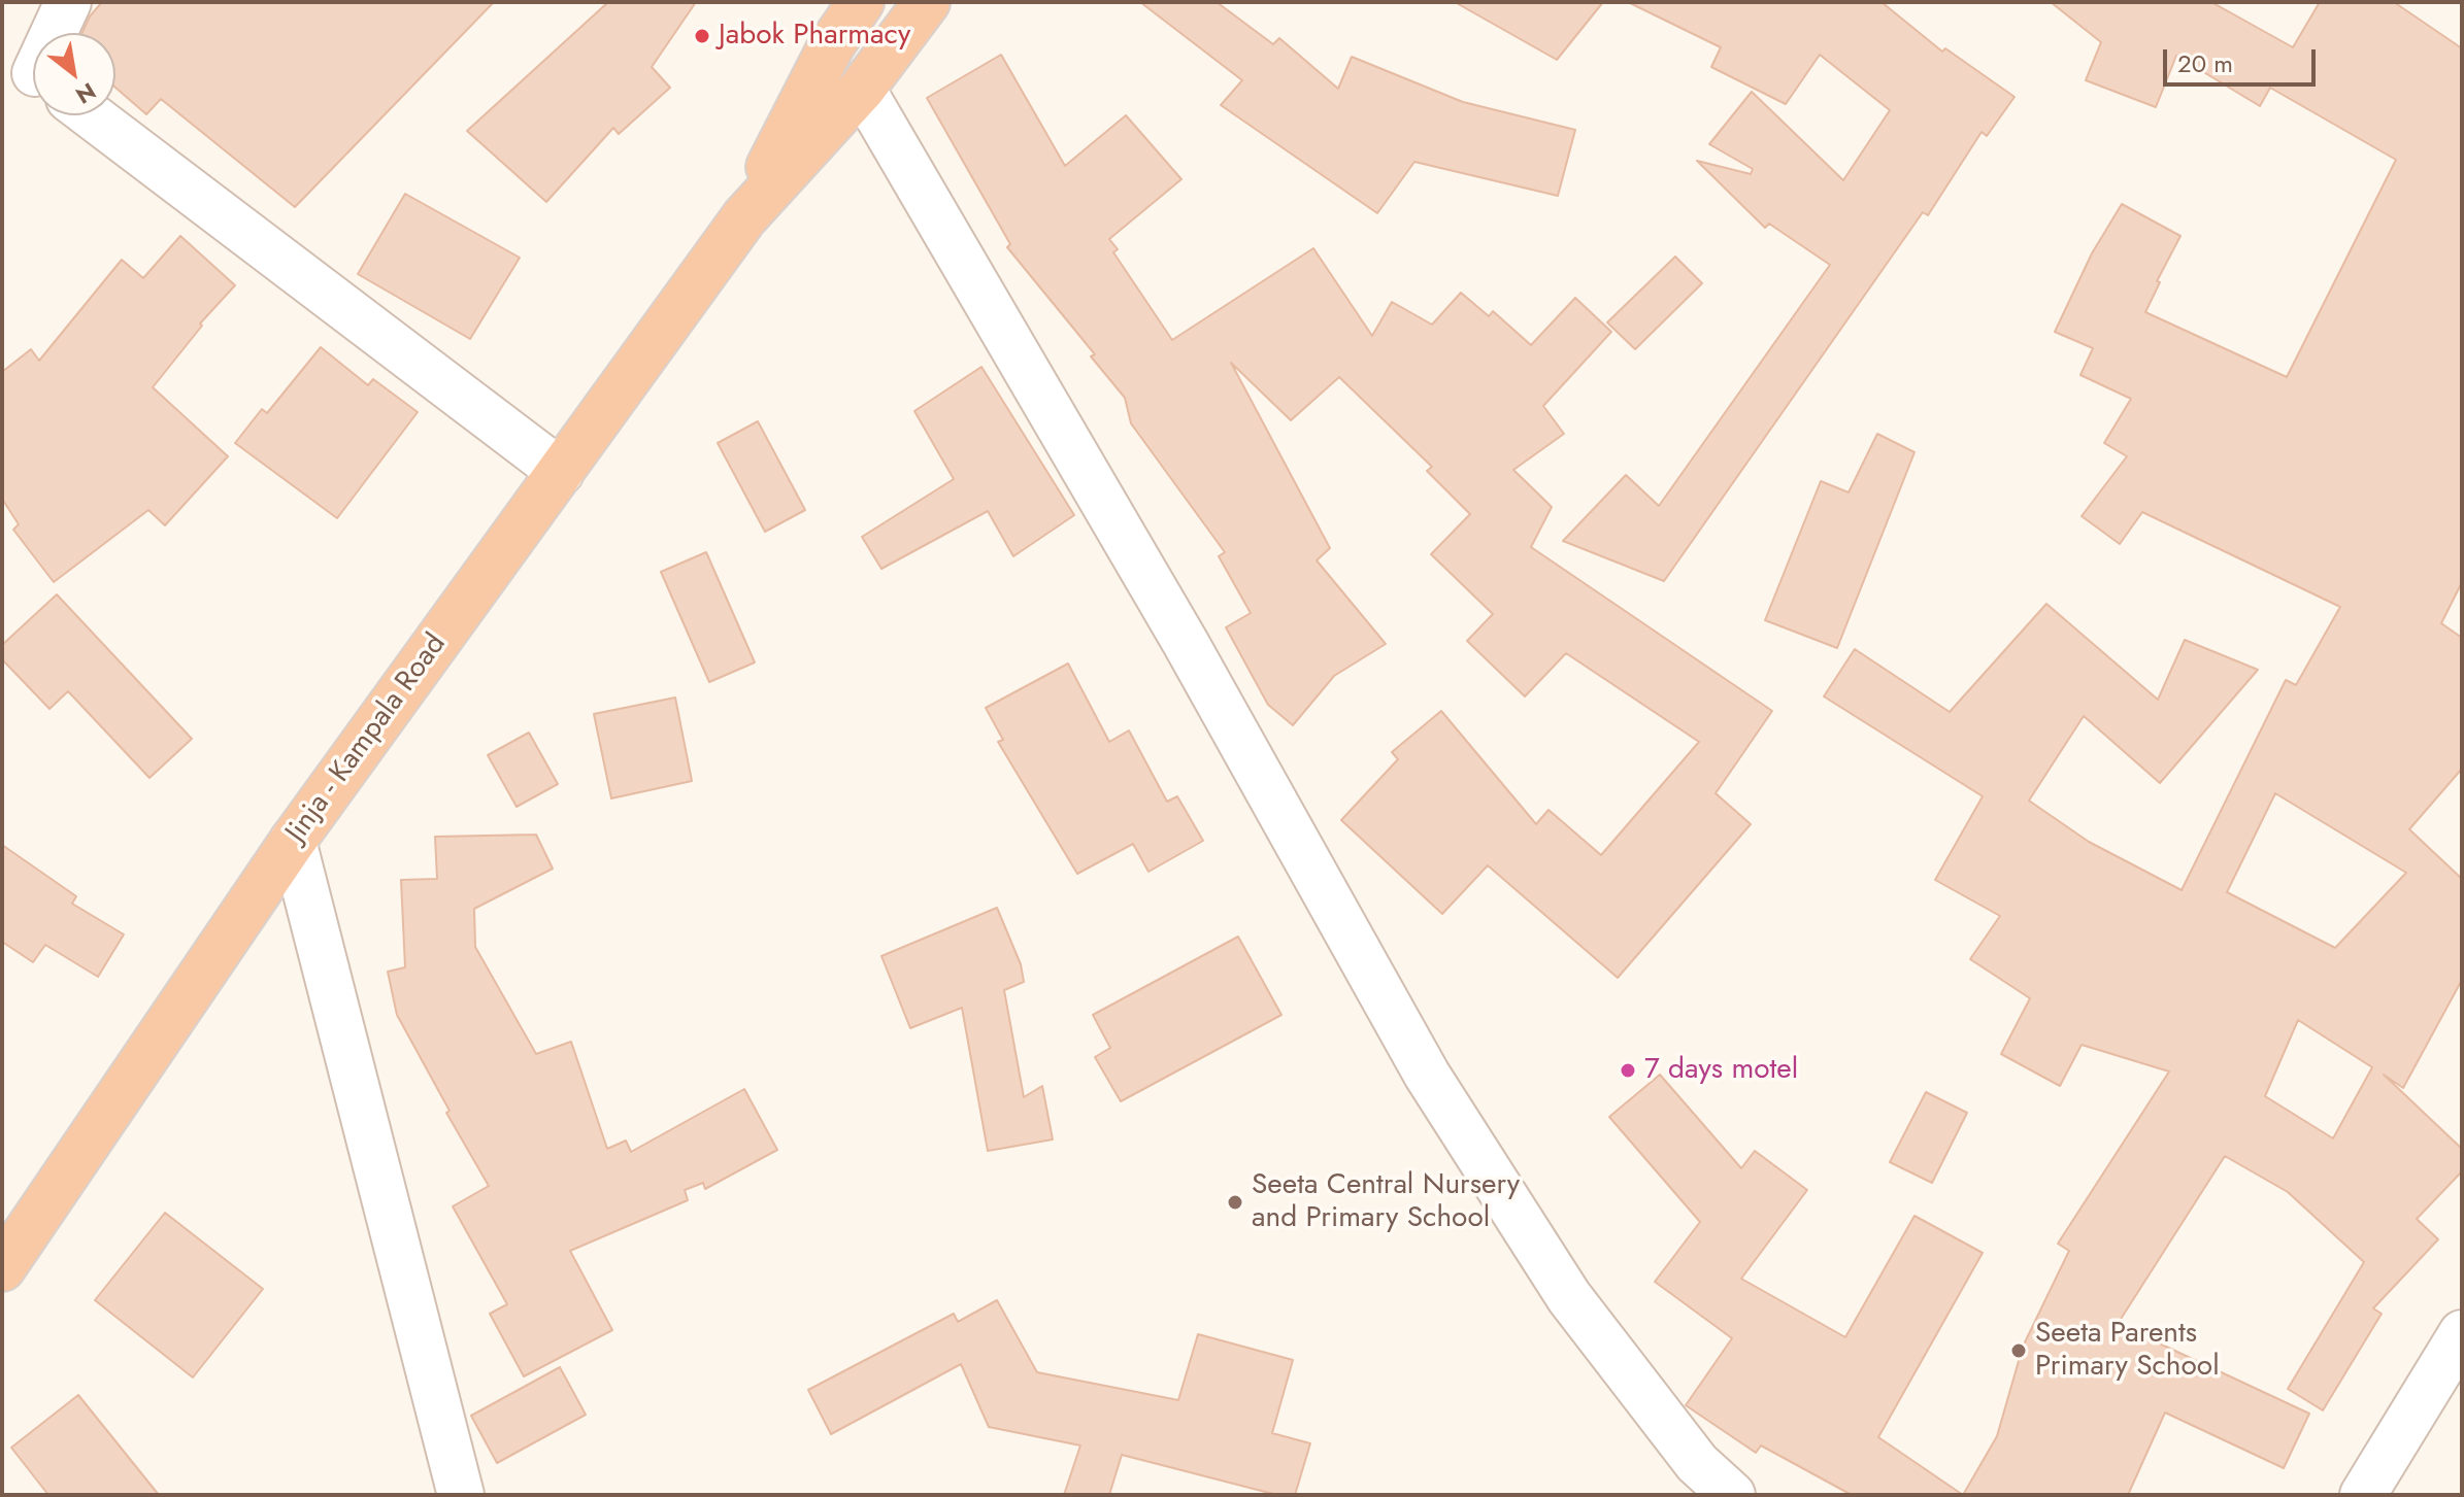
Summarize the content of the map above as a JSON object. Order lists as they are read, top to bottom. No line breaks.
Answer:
{"streets":{"highway":["Jinja - Kampala Road"]},"places":["Jabok Pharmacy","7 days motel","Seeta Central Nursery and Primary School","Seeta Parents Primary School"],"scale_bar":"20 m","north":"bottom right"}
